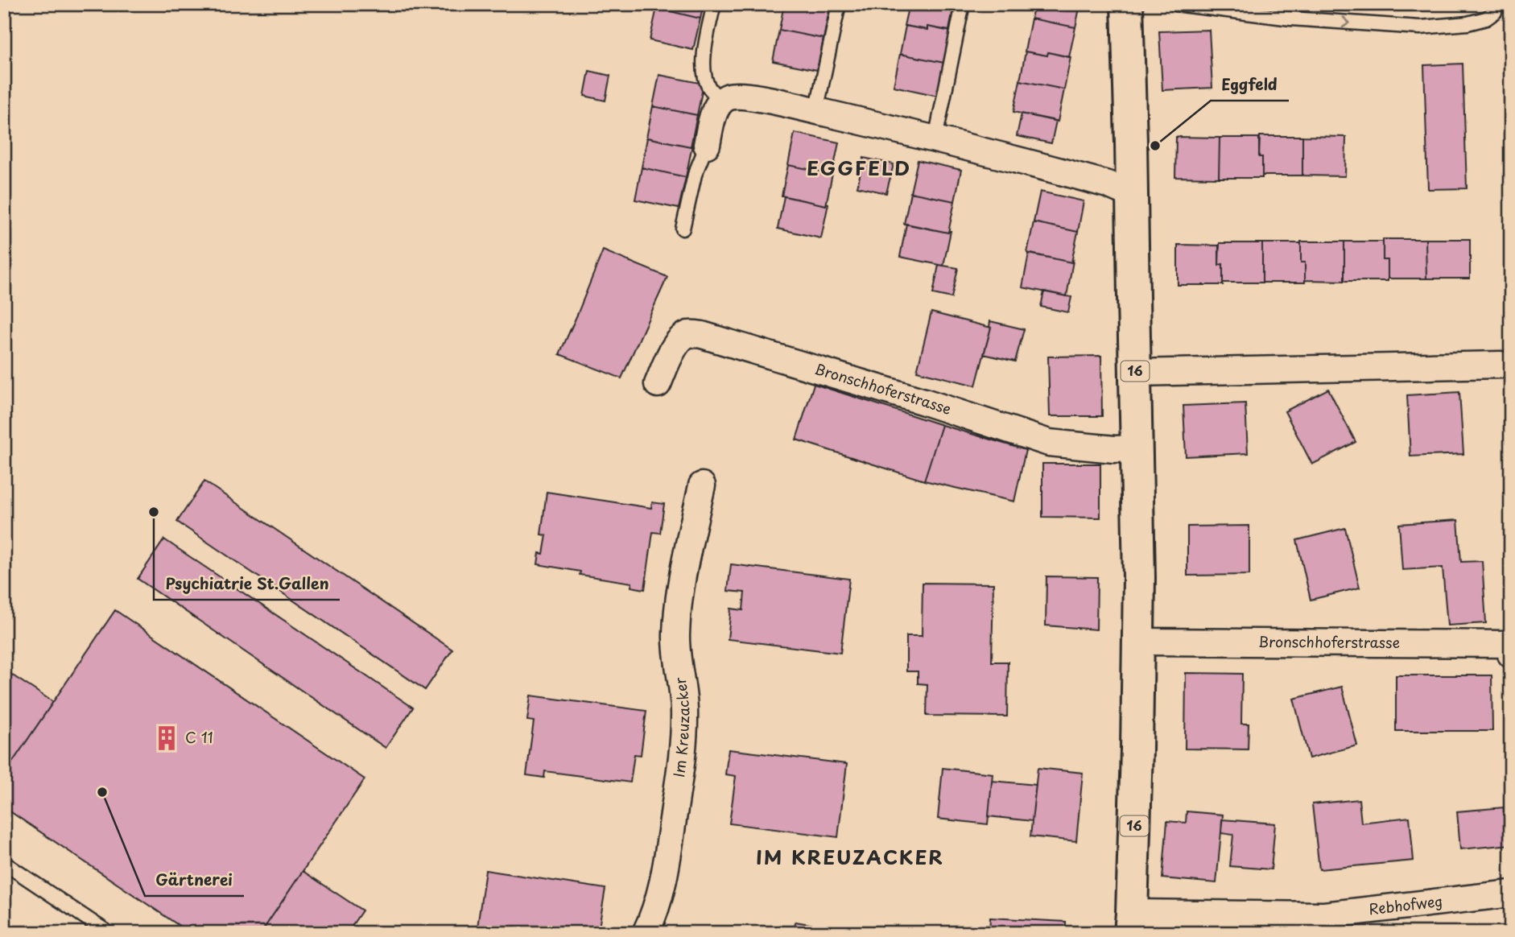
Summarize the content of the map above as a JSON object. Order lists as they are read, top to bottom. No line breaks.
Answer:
{"streets":{"main road":["16"],"street":["Bronschhoferstrasse","Im Kreuzacker","Rebhofweg"]},"crossings":[["16","Bronschhoferstrasse"],["16","Rebhofweg"]],"districts":["EGGFELD","IM KREUZACKER"],"places":{"other":["Eggfeld","Psychiatrie St.Gallen","Gärtnerei"],"building":["C 11"]}}
